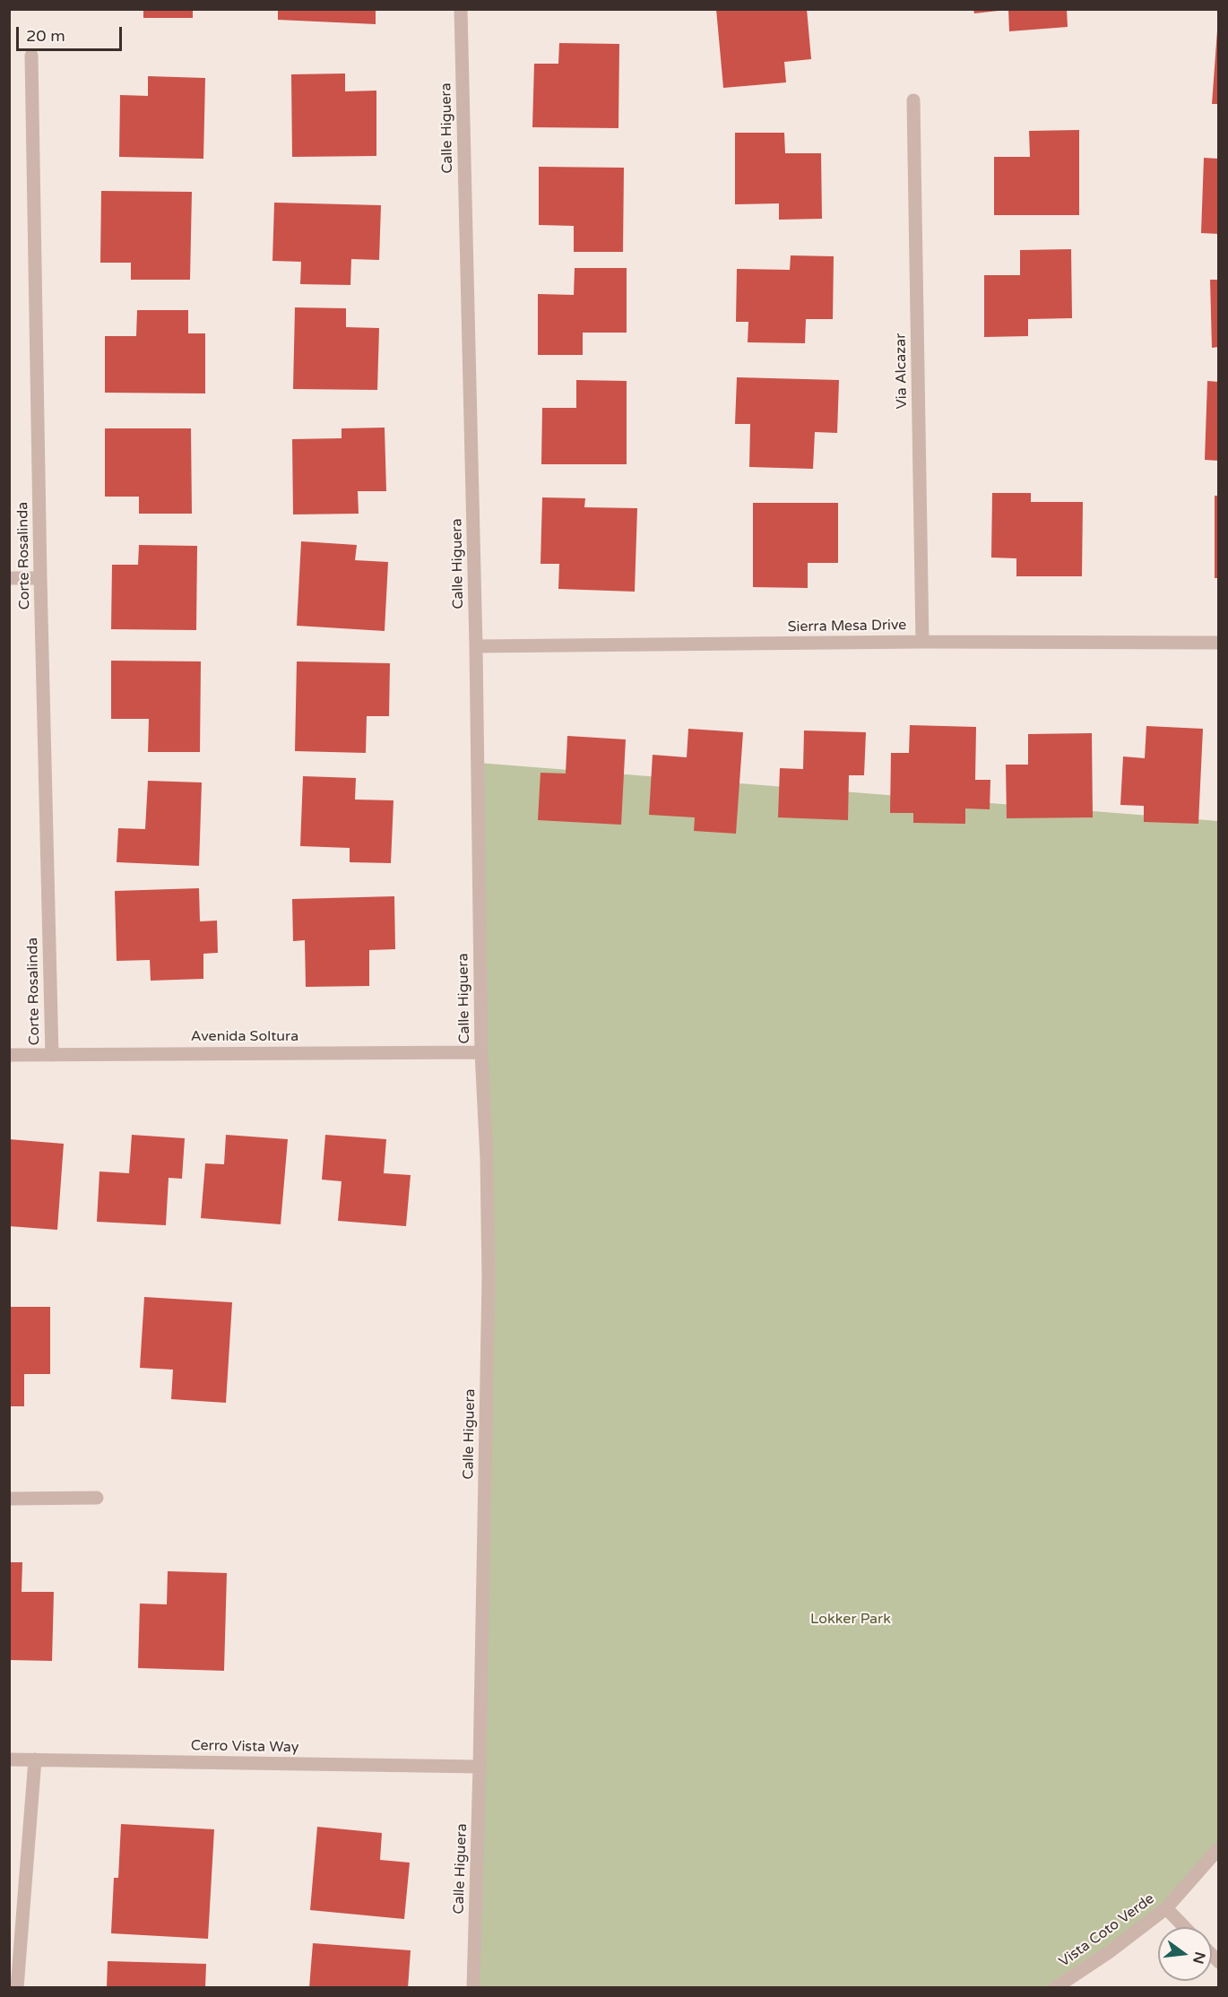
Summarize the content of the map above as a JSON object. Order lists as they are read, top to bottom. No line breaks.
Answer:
{"streets":{"street":["Calle Higuera","Via Alcazar","Corte Rosalinda","Sierra Mesa Drive","Avenida Soltura","Cerro Vista Way","Vista Coto Verde"]},"crossings":[["Calle Higuera","Sierra Mesa Drive"],["Calle Higuera","Avenida Soltura"],["Calle Higuera","Cerro Vista Way"],["Via Alcazar","Sierra Mesa Drive"],["Corte Rosalinda","Avenida Soltura"]],"parks":["Lokker Park"],"scale_bar":"20 m","north":"right"}
